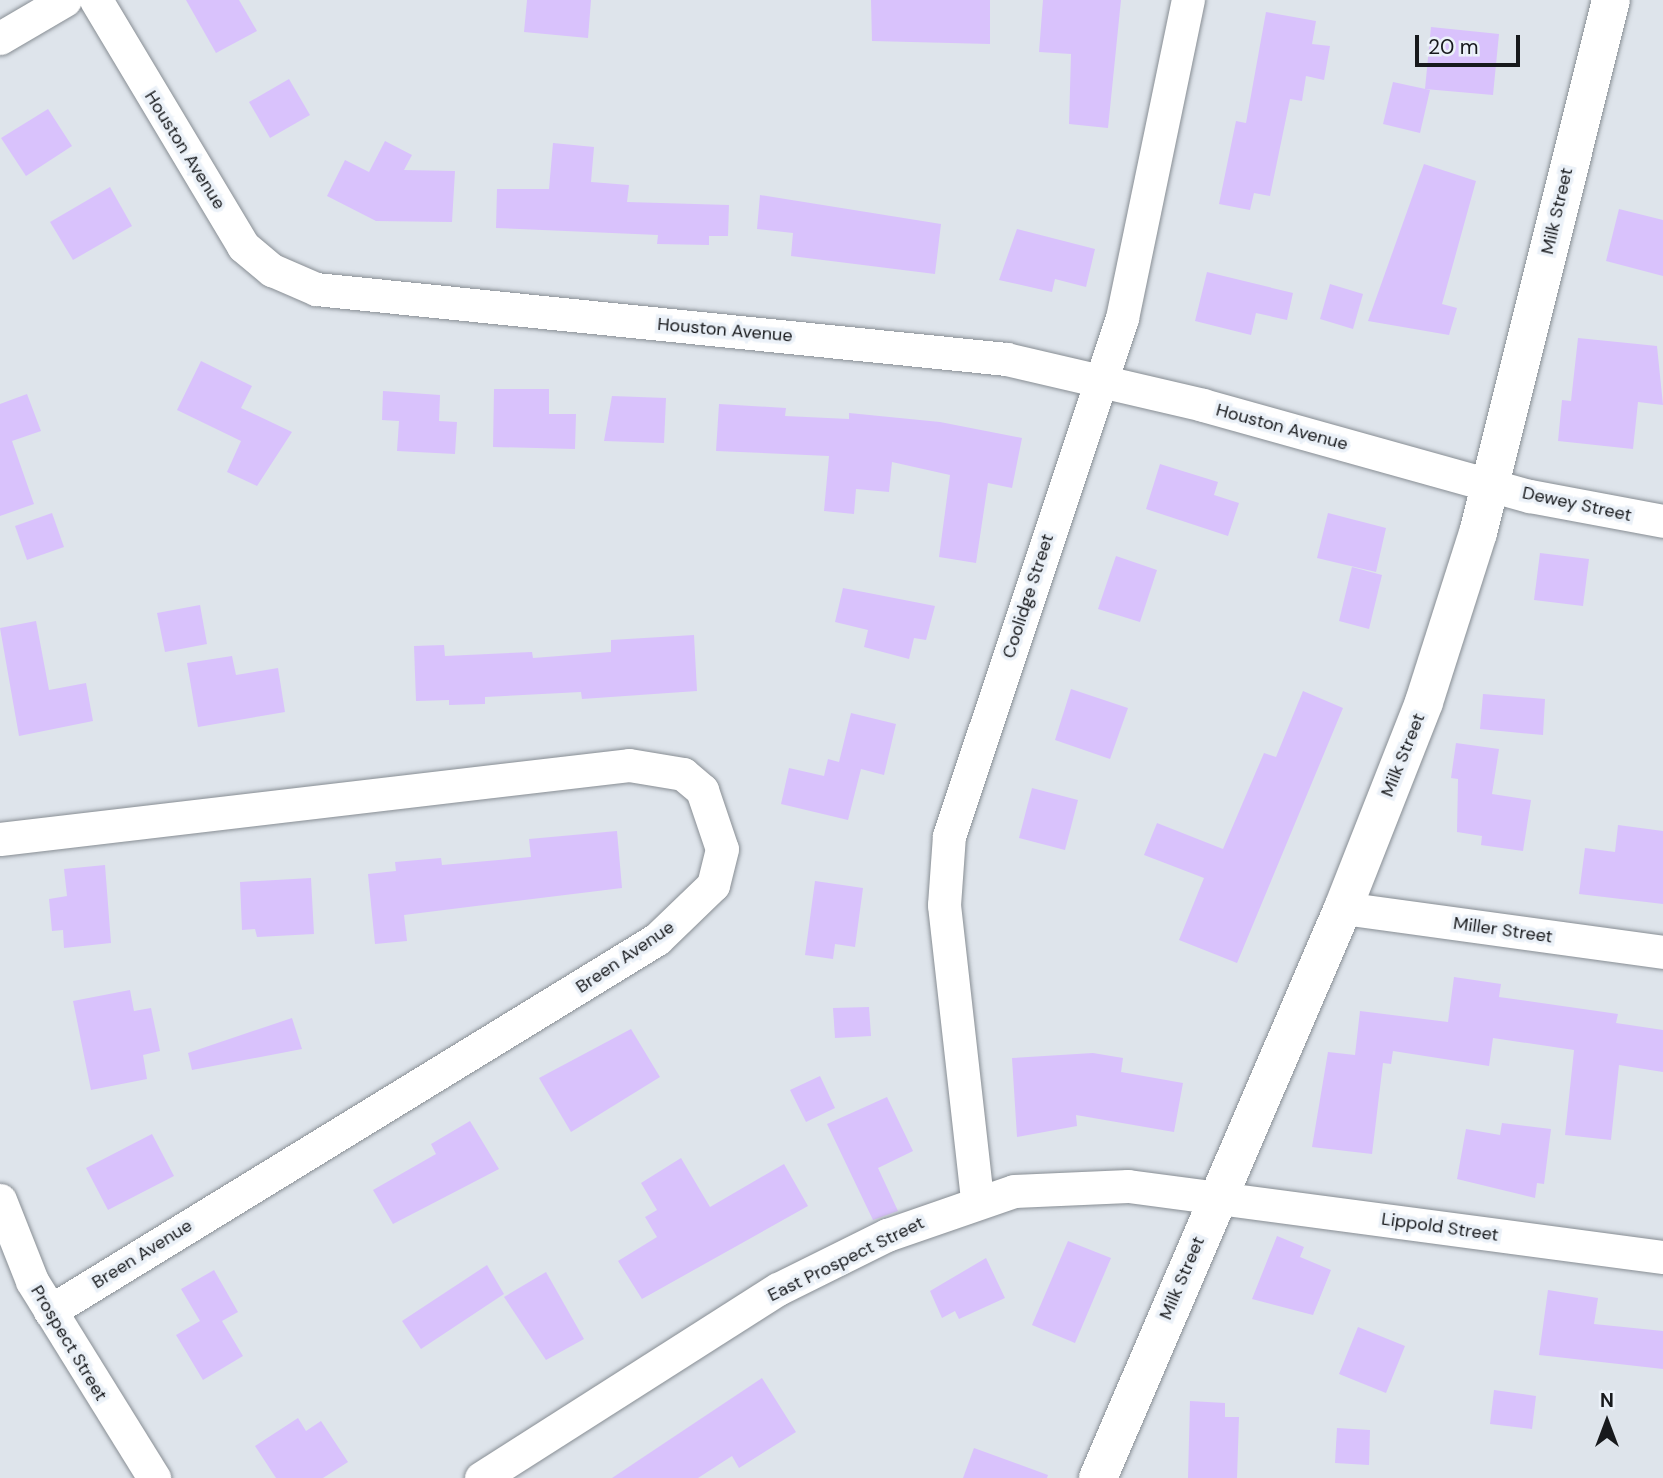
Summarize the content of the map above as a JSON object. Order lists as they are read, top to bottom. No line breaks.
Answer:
{"streets":{"street":["Houston Avenue","Milk Street","Dewey Street","Coolidge Street","Miller Street","Breen Avenue","Lippold Street","East Prospect Street","Prospect Street"]},"crossings":[["Houston Avenue","Milk Street"],["Houston Avenue","Dewey Street"],["Houston Avenue","Coolidge Street"],["Milk Street","Dewey Street"],["Milk Street","Miller Street"],["Milk Street","Lippold Street"],["Milk Street","East Prospect Street"],["Coolidge Street","East Prospect Street"],["Breen Avenue","Prospect Street"],["Lippold Street","East Prospect Street"]],"scale_bar":"20 m","north":"top"}
